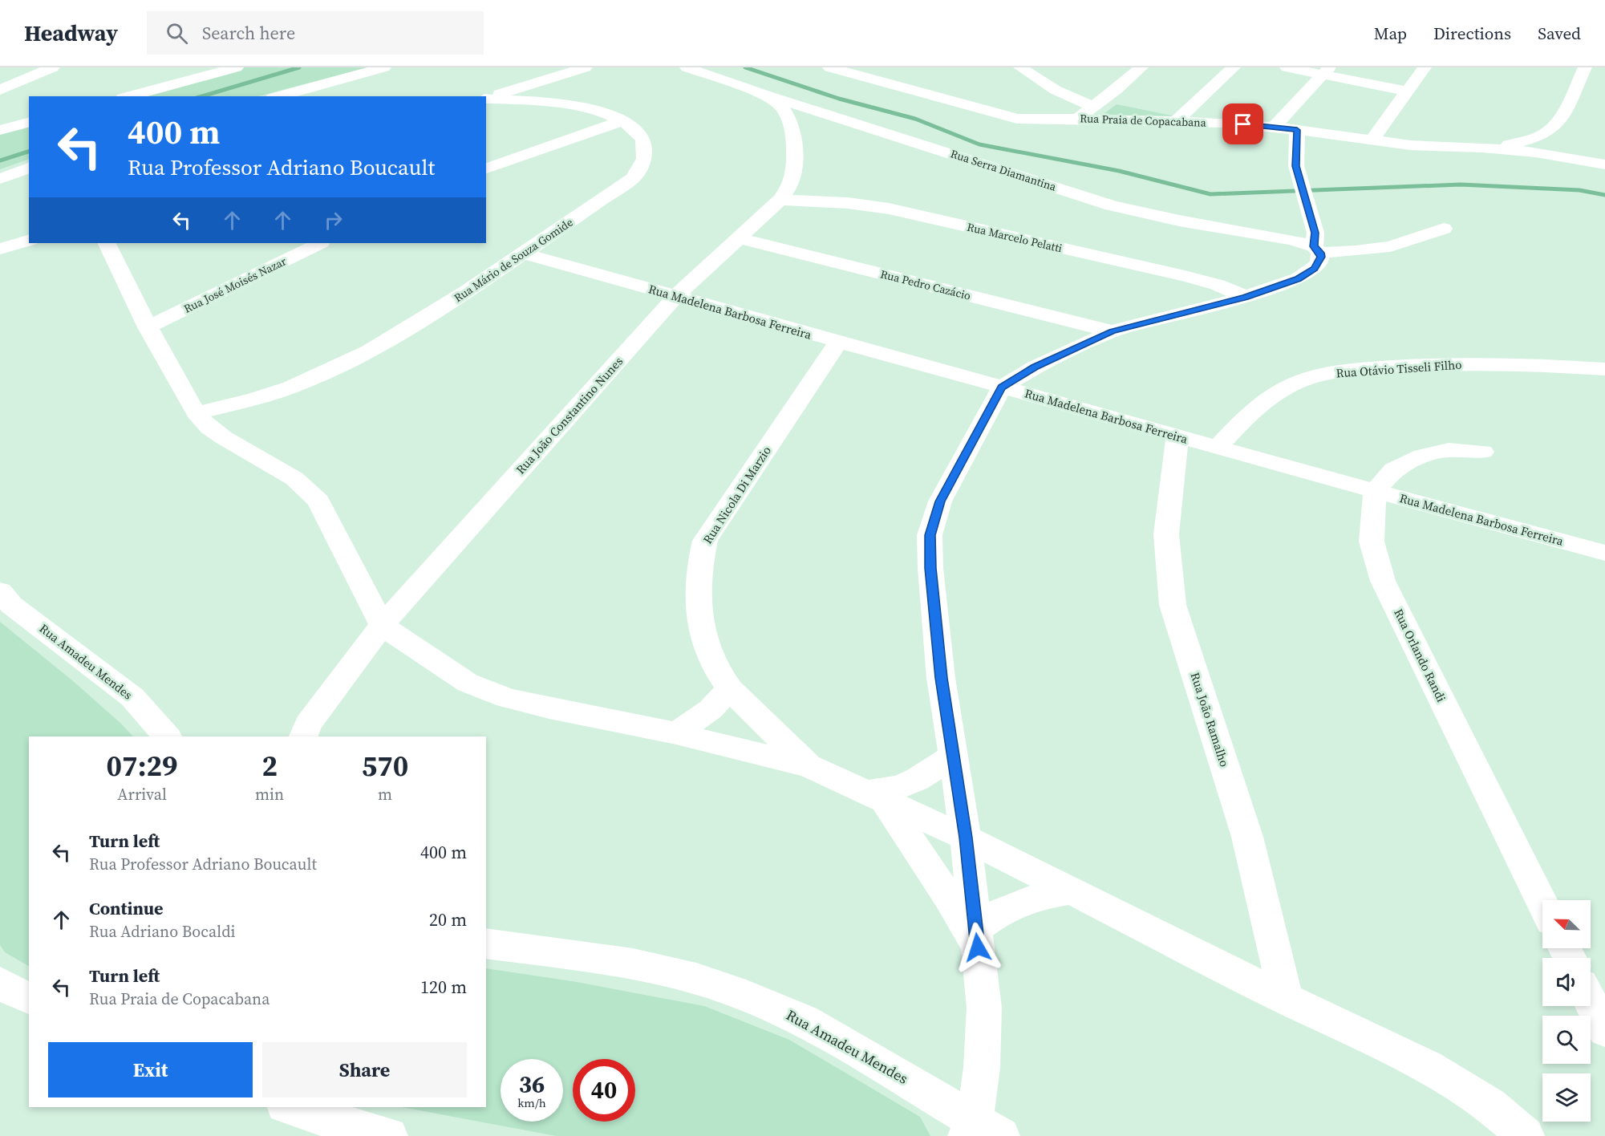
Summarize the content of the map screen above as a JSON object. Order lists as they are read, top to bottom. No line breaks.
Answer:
{"streets":{"street":["Rua Praia de Copacabana","Rua Serra Diamantina","Rua Marcelo Pelatti","Rua Mário de Souza Gomide","Rua José Moisés Nazar","Rua Pedro Cazácio","Rua Madelena Barbosa Ferreira","Rua Otávio Tisseli Filho","Rua João Constantino Nunes","Rua Nicola Di Marzio","Rua Orlando Randi","Rua Amadeu Mendes","Rua João Ramalho"]},"crossings":[["Rua Serra Diamantina","Rua João Constantino Nunes"],["Rua Marcelo Pelatti","Rua João Constantino Nunes"],["Rua Mário de Souza Gomide","Rua Madelena Barbosa Ferreira"],["Rua Pedro Cazácio","Rua João Constantino Nunes"],["Rua Madelena Barbosa Ferreira","Rua Otávio Tisseli Filho"],["Rua Madelena Barbosa Ferreira","Rua João Constantino Nunes"],["Rua Madelena Barbosa Ferreira","Rua Nicola Di Marzio"],["Rua Madelena Barbosa Ferreira","Rua Orlando Randi"],["Rua Madelena Barbosa Ferreira","Rua João Ramalho"]],"north":"top left","page":{"header":"Headway","search":"Search here","nav":["Map","Directions","Saved"],"turn":["400 m","Rua Professor Adriano Boucault"],"eta":["07:29","Arrival","2","min","570","m"],"list":[{"name":"Turn left","note":"Rua Professor Adriano Boucault","value":"400 m"},{"name":"Continue","note":"Rua Adriano Bocaldi","value":"20 m"},{"name":"Turn left","note":"Rua Praia de Copacabana","value":"120 m"}],"buttons":["Exit","Share"],"speed":"36 km/h","limit":"40"}}
